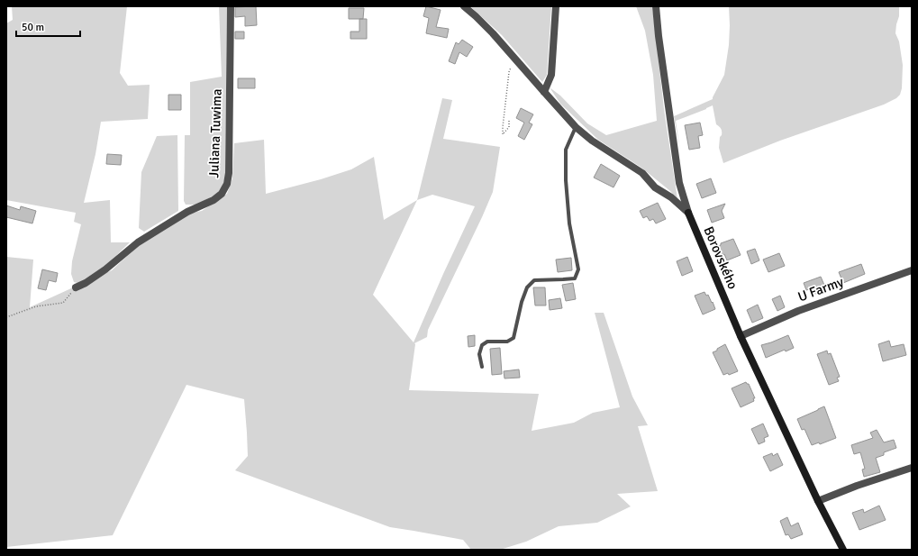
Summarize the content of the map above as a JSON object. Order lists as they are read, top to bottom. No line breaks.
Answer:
{"streets":{"main road":["Borovského"],"street":["Juliana Tuwima","U Farmy"]},"crossings":[["Borovského","U Farmy"]],"scale_bar":"50 m"}
